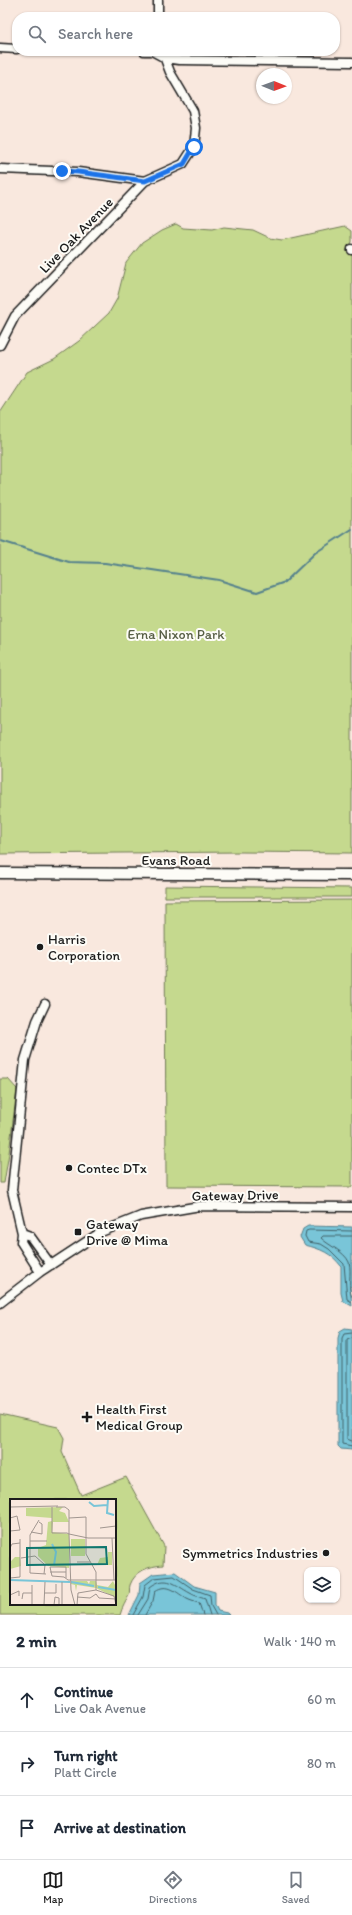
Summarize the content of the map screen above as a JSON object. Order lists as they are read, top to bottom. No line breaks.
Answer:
{"streets":{"street":["Live Oak Avenue","Evans Road","Gateway Drive"]},"parks":["Erna Nixon Park"],"places":{"other":["Harris Corporation","Contec DTx","Symmetrics Industries"],"transit":["Gateway Drive @ Mima"],"health":["Health First Medical Group"]},"north":"right","page":{"search":"Search here","heading":["2 min","Walk · 140 m"],"list":[["Continue","Live Oak Avenue","60 m"],["Turn right","Platt Circle","80 m"],"Arrive at destination"],"nav":["Map","Directions","Saved"]}}
